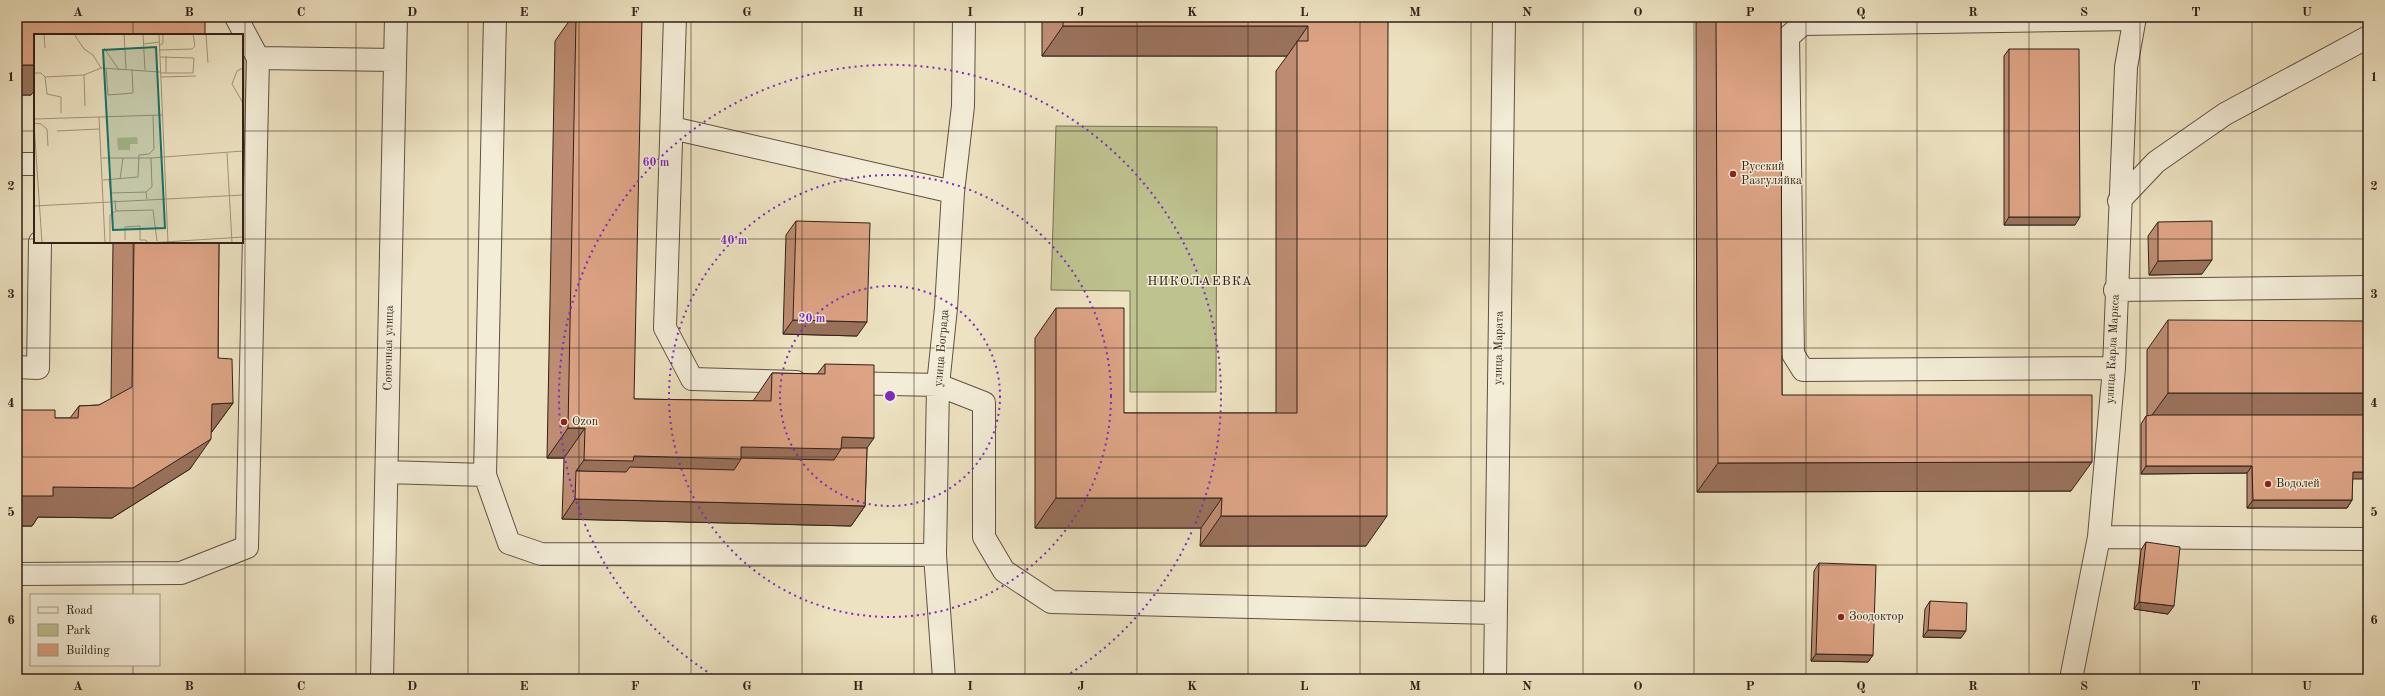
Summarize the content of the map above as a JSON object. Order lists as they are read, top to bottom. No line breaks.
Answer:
{"streets":{"street":["Сопочная улица","улица Бограда","улица Марата","улица Карла Маркса"]},"districts":["НИКОЛАЕВКА"],"places":["Русский Разгуляйка","Ozon","Водолей","Зоодоктор"],"legend":["Road","Park","Building"],"grid":{"columns":["A","B","C","D","E","F","G","H","I","J","K","L","M","N","O","P","Q","R","S","T","U"],"rows":["1","2","3","4","5","6"]},"rings":["60 m","40 m","20 m"]}
